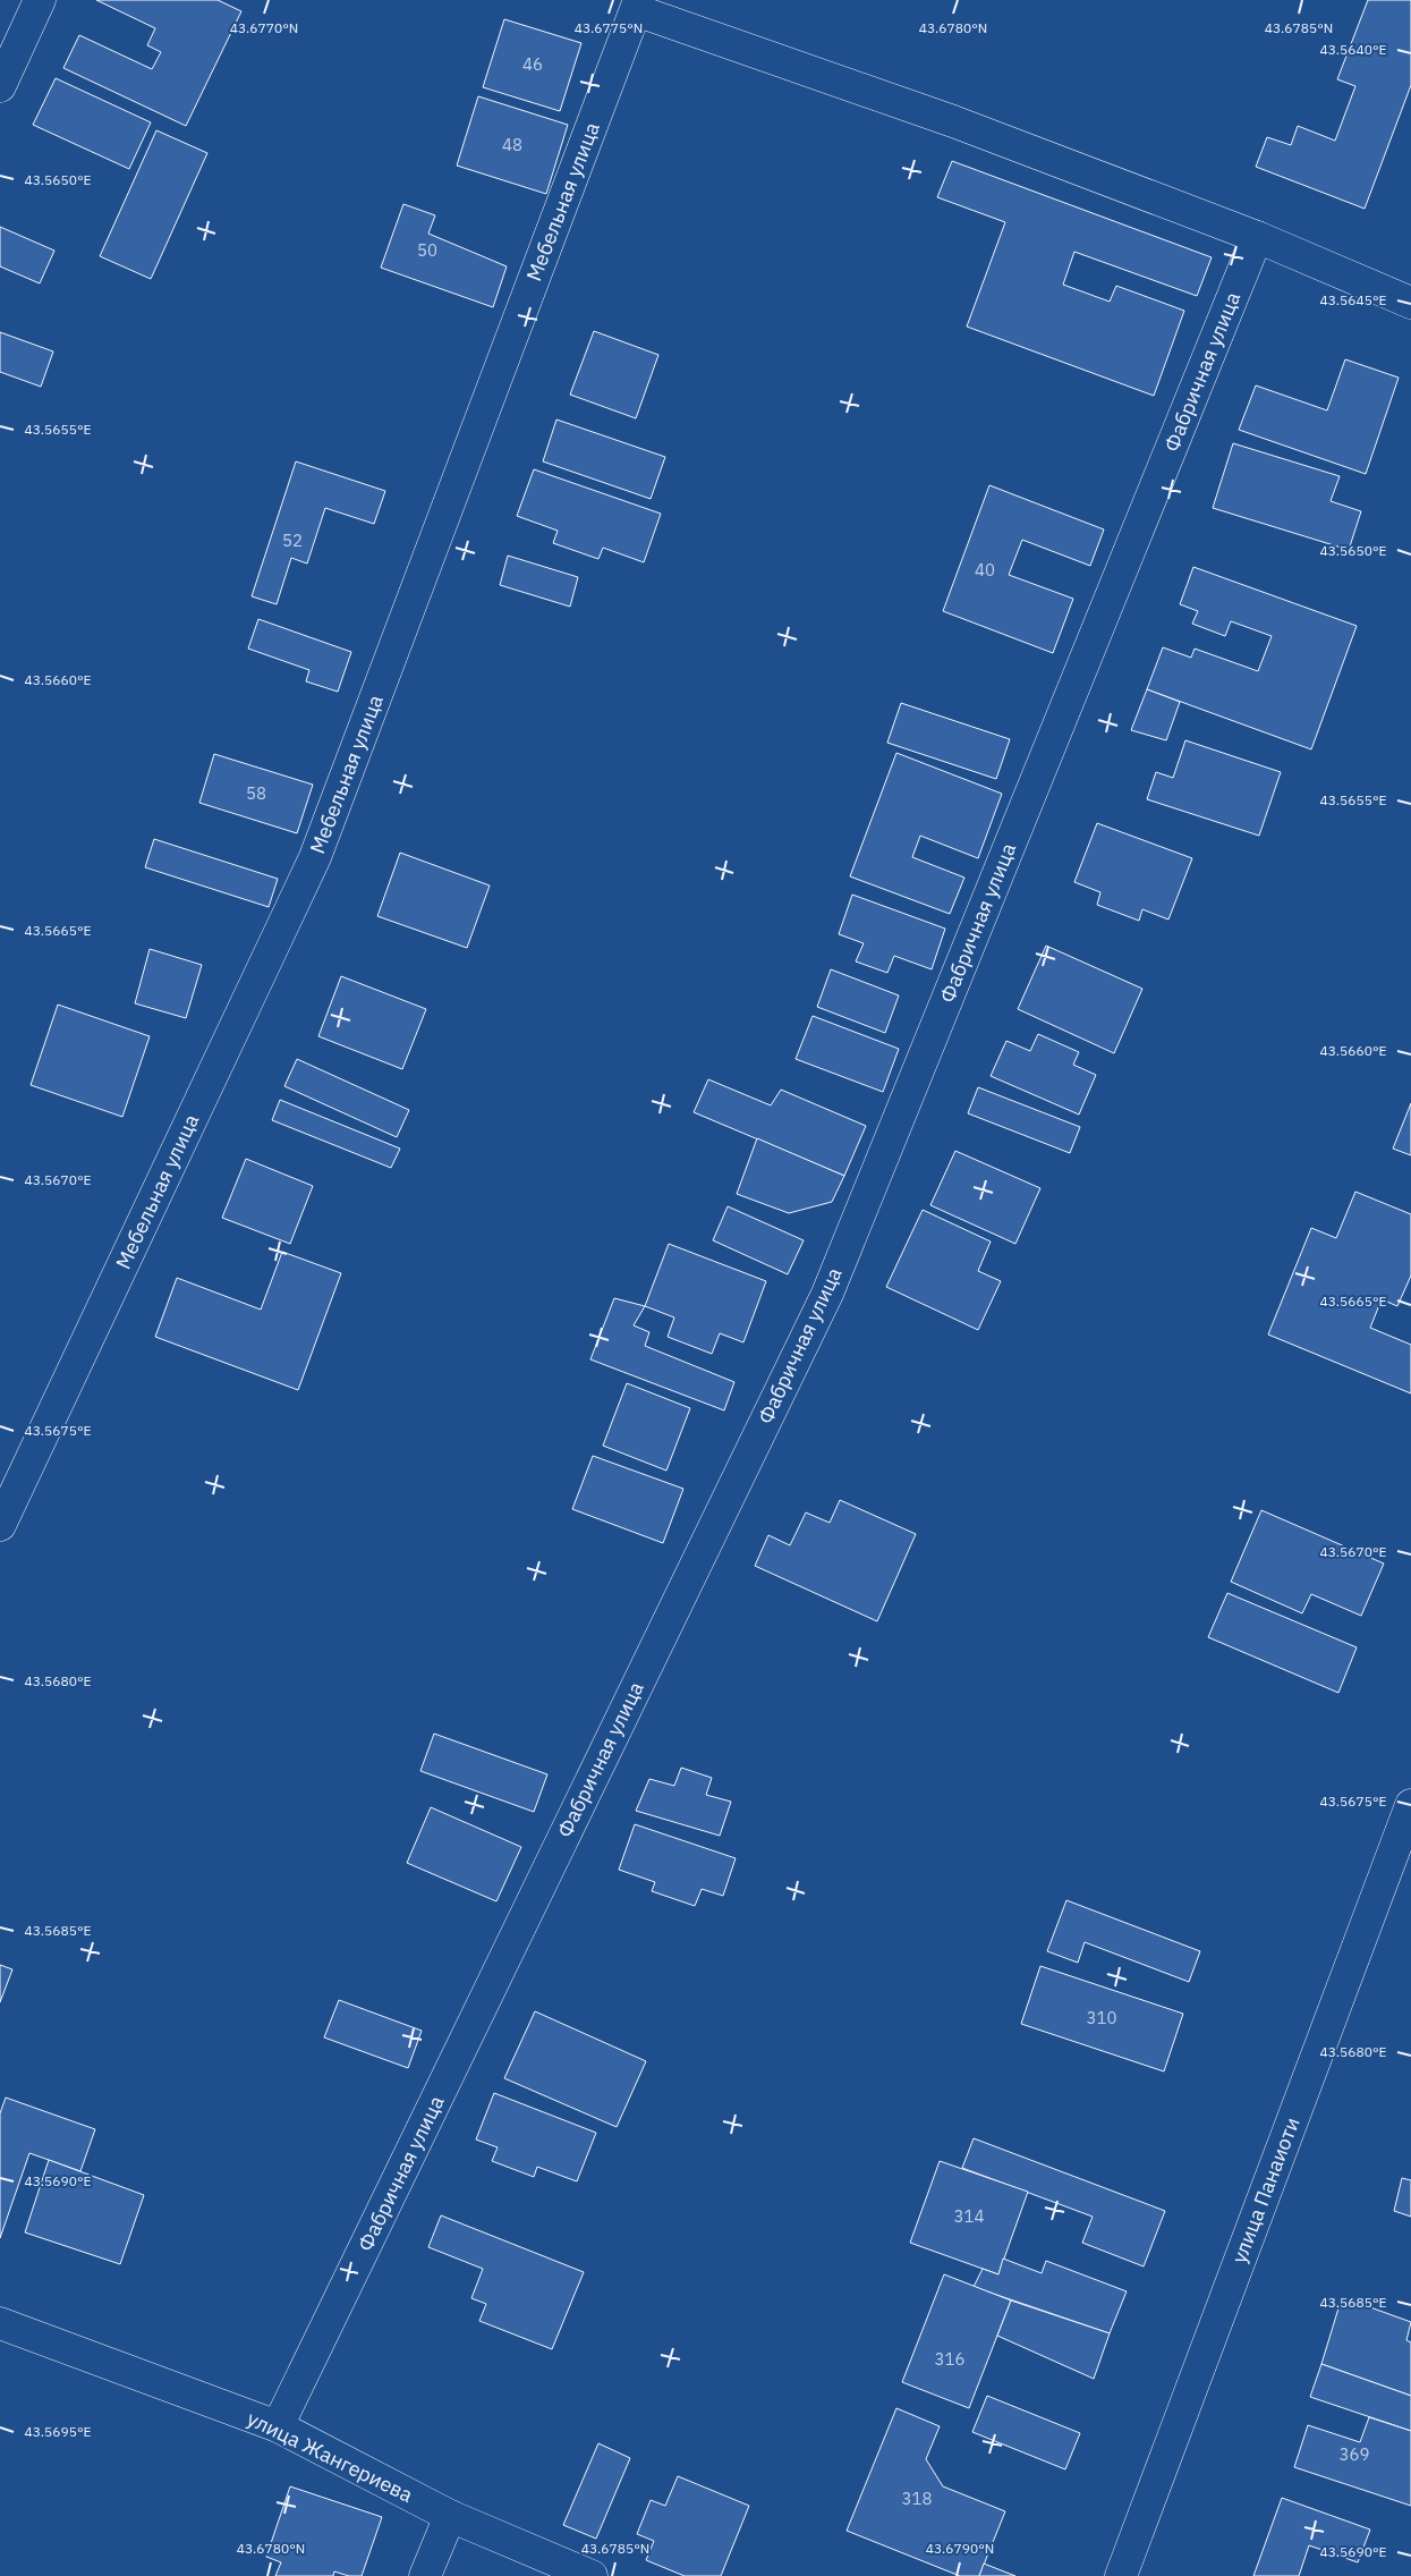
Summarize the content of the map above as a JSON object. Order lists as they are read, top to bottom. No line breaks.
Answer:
{"streets":{"street":["Мебельная улица","Фабричная улица","улица Панаиоти","улица Жангериева"]},"crossings":[["Фабричная улица","улица Жангериева"]],"house_numbers":["46","48","50","52","40","58","310","314","316","369","318"],"coordinates":["43.6770°N","43.6775°N","43.6780°N","43.6785°N","43.5640°E","43.5650°E","43.5645°E","43.5655°E","43.5660°E","43.5665°E","43.5670°E","43.5675°E","43.5680°E","43.5685°E","43.5690°E","43.5695°E","43.6790°N"]}
